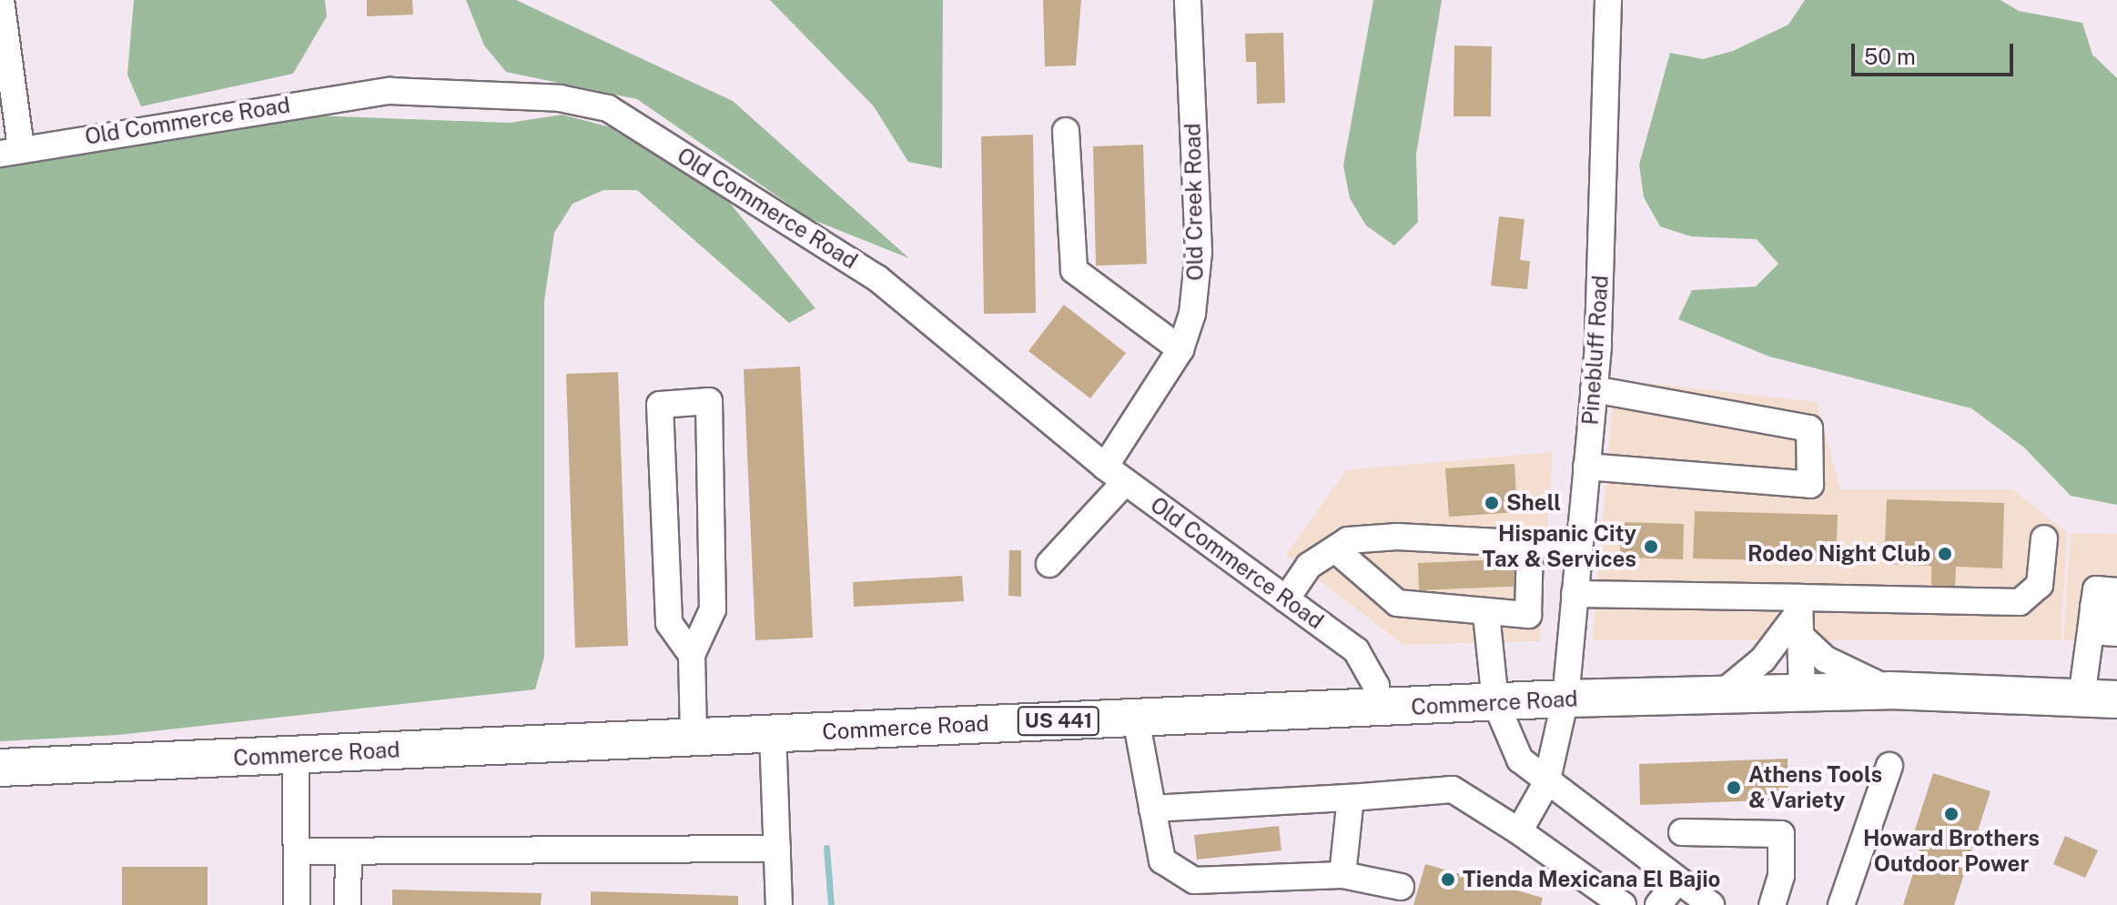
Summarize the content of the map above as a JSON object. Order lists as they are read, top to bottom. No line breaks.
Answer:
{"streets":{"highway":["Commerce Road","US 441"],"street":["Old Commerce Road","Old Creek Road","Pinebluff Road"]},"crossings":[["Old Commerce Road","Old Creek Road"],["Old Commerce Road","Commerce Road"],["Pinebluff Road","Commerce Road"]],"places":["Shell","Hispanic City Tax & Services","Rodeo Night Club","Athens Tools & Variety","Howard Brothers Outdoor Power","Tienda Mexicana El Bajio"],"scale_bar":"50 m"}
